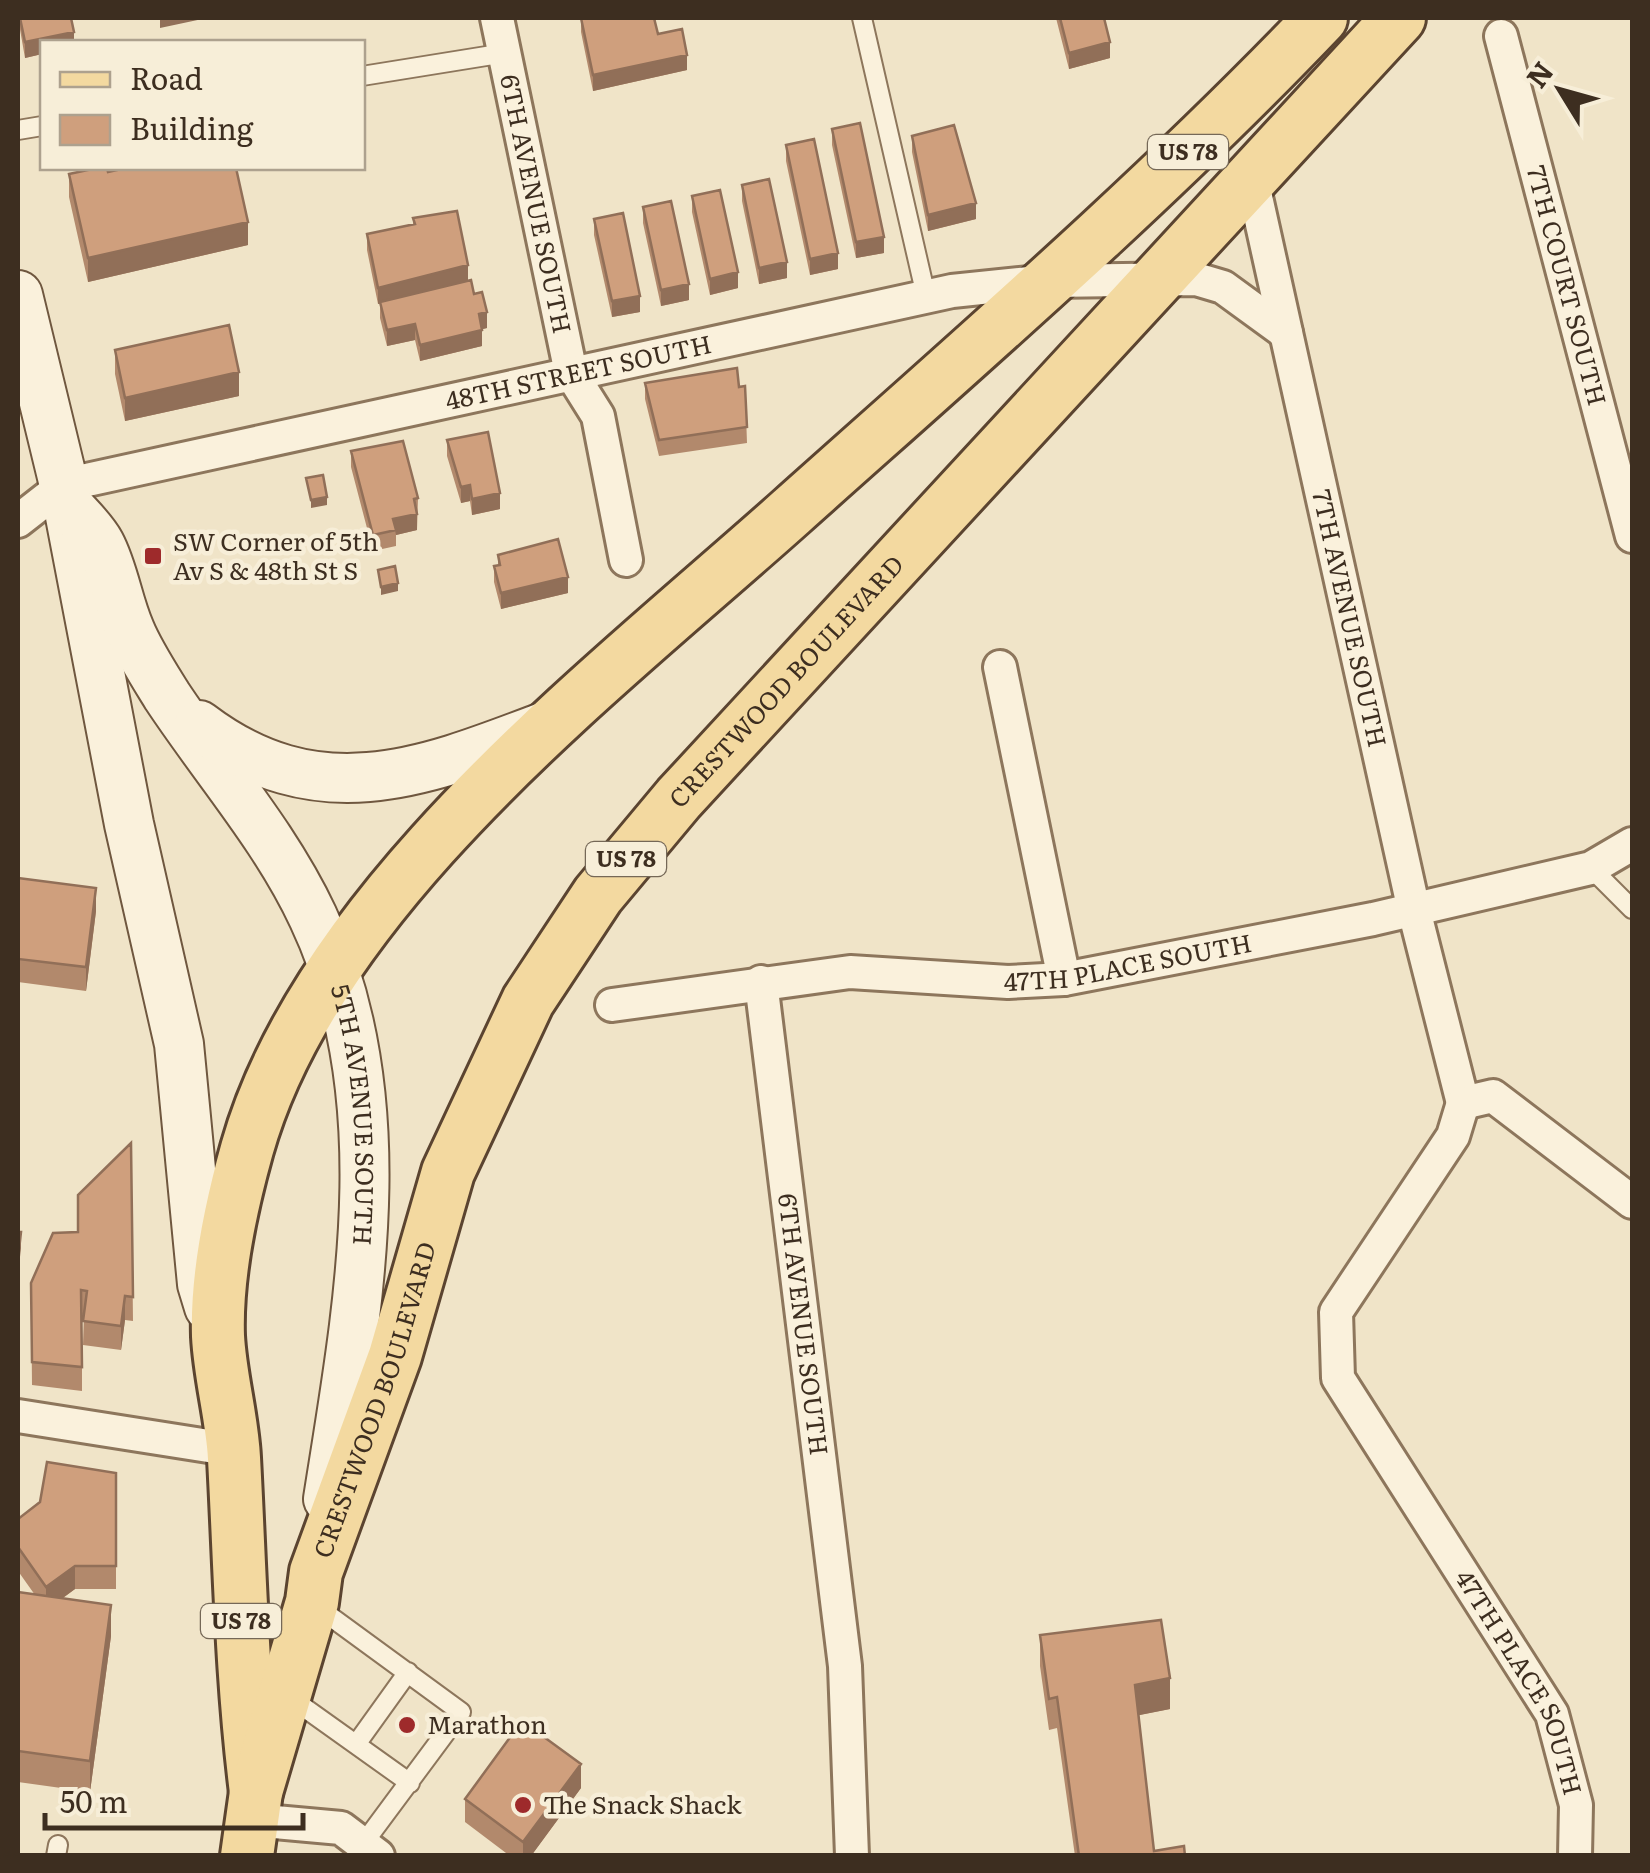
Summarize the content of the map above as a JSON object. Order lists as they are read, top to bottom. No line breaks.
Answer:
{"streets":{"main road":["US 78","CRESTWOOD BOULEVARD","5TH AVENUE SOUTH"],"street":["6TH AVENUE SOUTH","7TH COURT SOUTH","48TH STREET SOUTH","7TH AVENUE SOUTH","47TH PLACE SOUTH"]},"crossings":[["US 78","48TH STREET SOUTH"],["US 78","5TH AVENUE SOUTH"],["6TH AVENUE SOUTH","48TH STREET SOUTH"],["6TH AVENUE SOUTH","47TH PLACE SOUTH"],["48TH STREET SOUTH","CRESTWOOD BOULEVARD"],["48TH STREET SOUTH","5TH AVENUE SOUTH"],["7TH AVENUE SOUTH","CRESTWOOD BOULEVARD"],["7TH AVENUE SOUTH","47TH PLACE SOUTH"],["CRESTWOOD BOULEVARD","5TH AVENUE SOUTH"]],"places":{"transit":["SW Corner of 5th Av S & 48th St S"],"other":["Marathon","The Snack Shack"]},"legend":["Road","Building"],"scale_bar":"50 m","north":"top left"}
